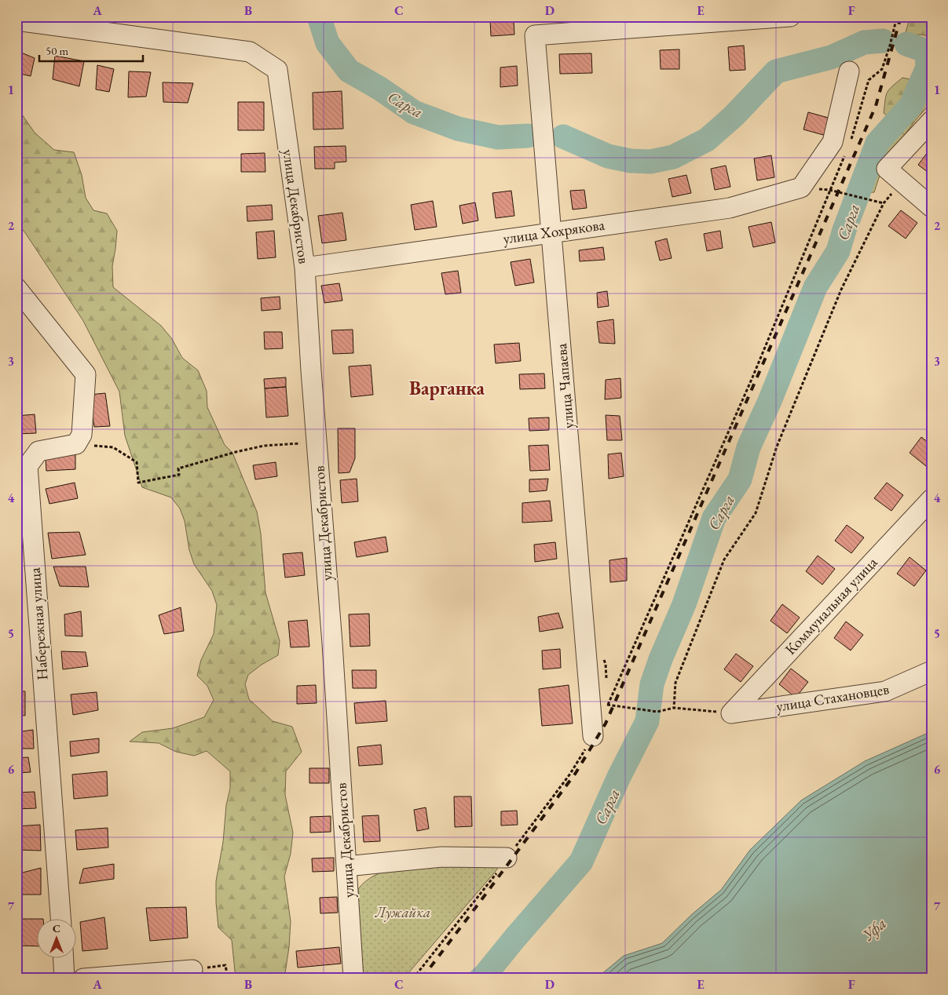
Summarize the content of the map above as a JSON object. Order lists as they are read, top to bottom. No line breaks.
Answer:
{"streets":{"street":["улица Декабристов","улица Хохрякова","улица Чапаева","Коммунальная улица","Набережная улица","улица Стахановцев"]},"crossings":[["улица Декабристов","улица Хохрякова"],["улица Хохрякова","улица Чапаева"],["Коммунальная улица","улица Стахановцев"]],"districts":["Варганка"],"water":["Сарга","Уфа"],"parks":["Лужайка"],"scale_bar":"50 m","north":"top","grid":{"columns":["A","B","C","D","E","F"],"rows":["1","2","3","4","5","6","7"]}}
